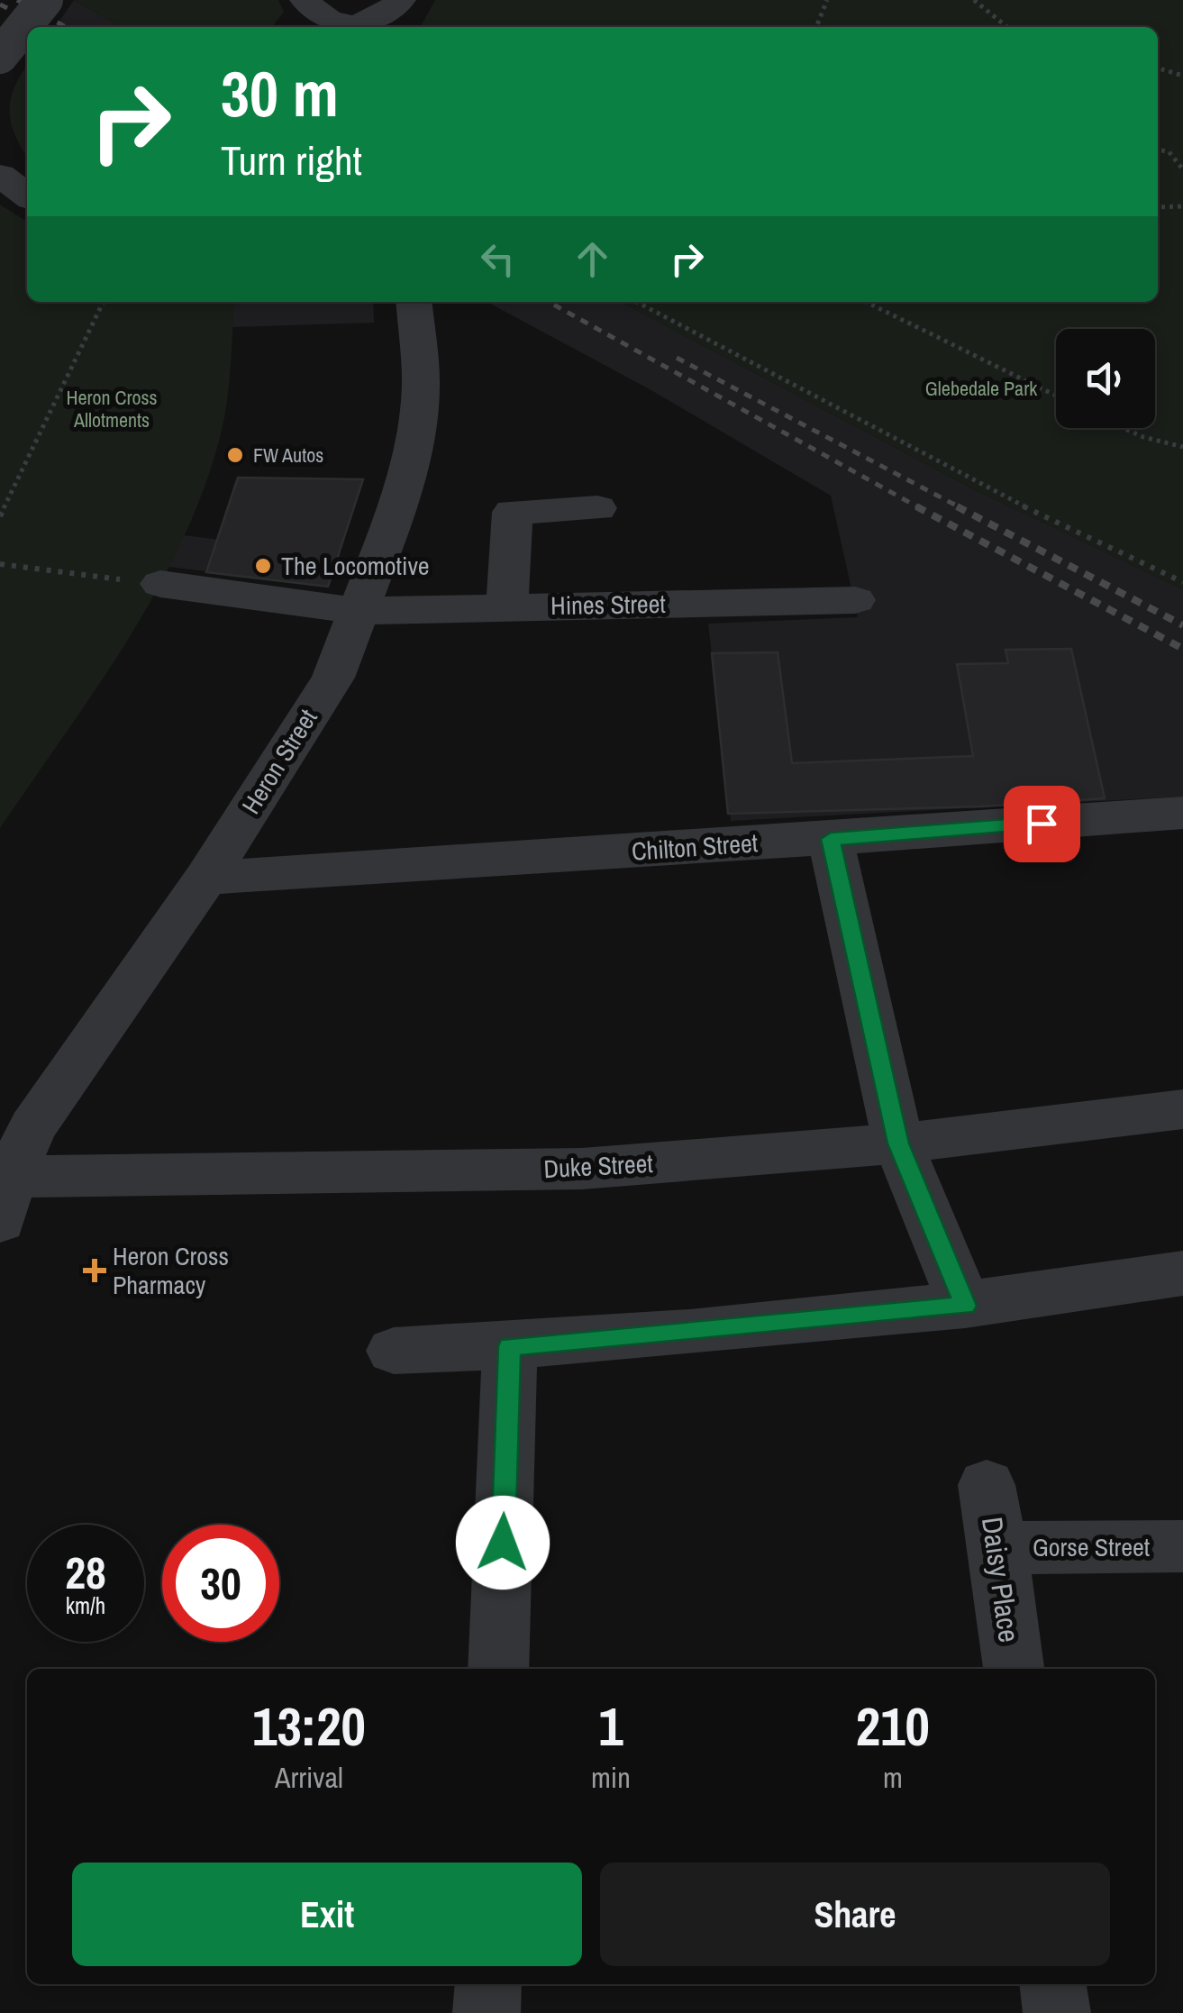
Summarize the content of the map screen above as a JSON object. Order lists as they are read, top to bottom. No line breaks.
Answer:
{"streets":{"street":["Hines Street","Heron Street","Chilton Street","Duke Street","Gorse Street","Daisy Place"]},"crossings":[["Hines Street","Heron Street"],["Heron Street","Chilton Street"],["Heron Street","Duke Street"],["Gorse Street","Daisy Place"]],"parks":["Glebedale Park","Heron Cross Allotments"],"places":{"other":["FW Autos","The Locomotive"],"health":["Heron Cross Pharmacy"]},"page":{"turn":["30 m","Turn right"],"speed":"28 km/h","limit":"30","eta":["13:20","Arrival","1","min","210","m"],"buttons":["Exit","Share"]}}
